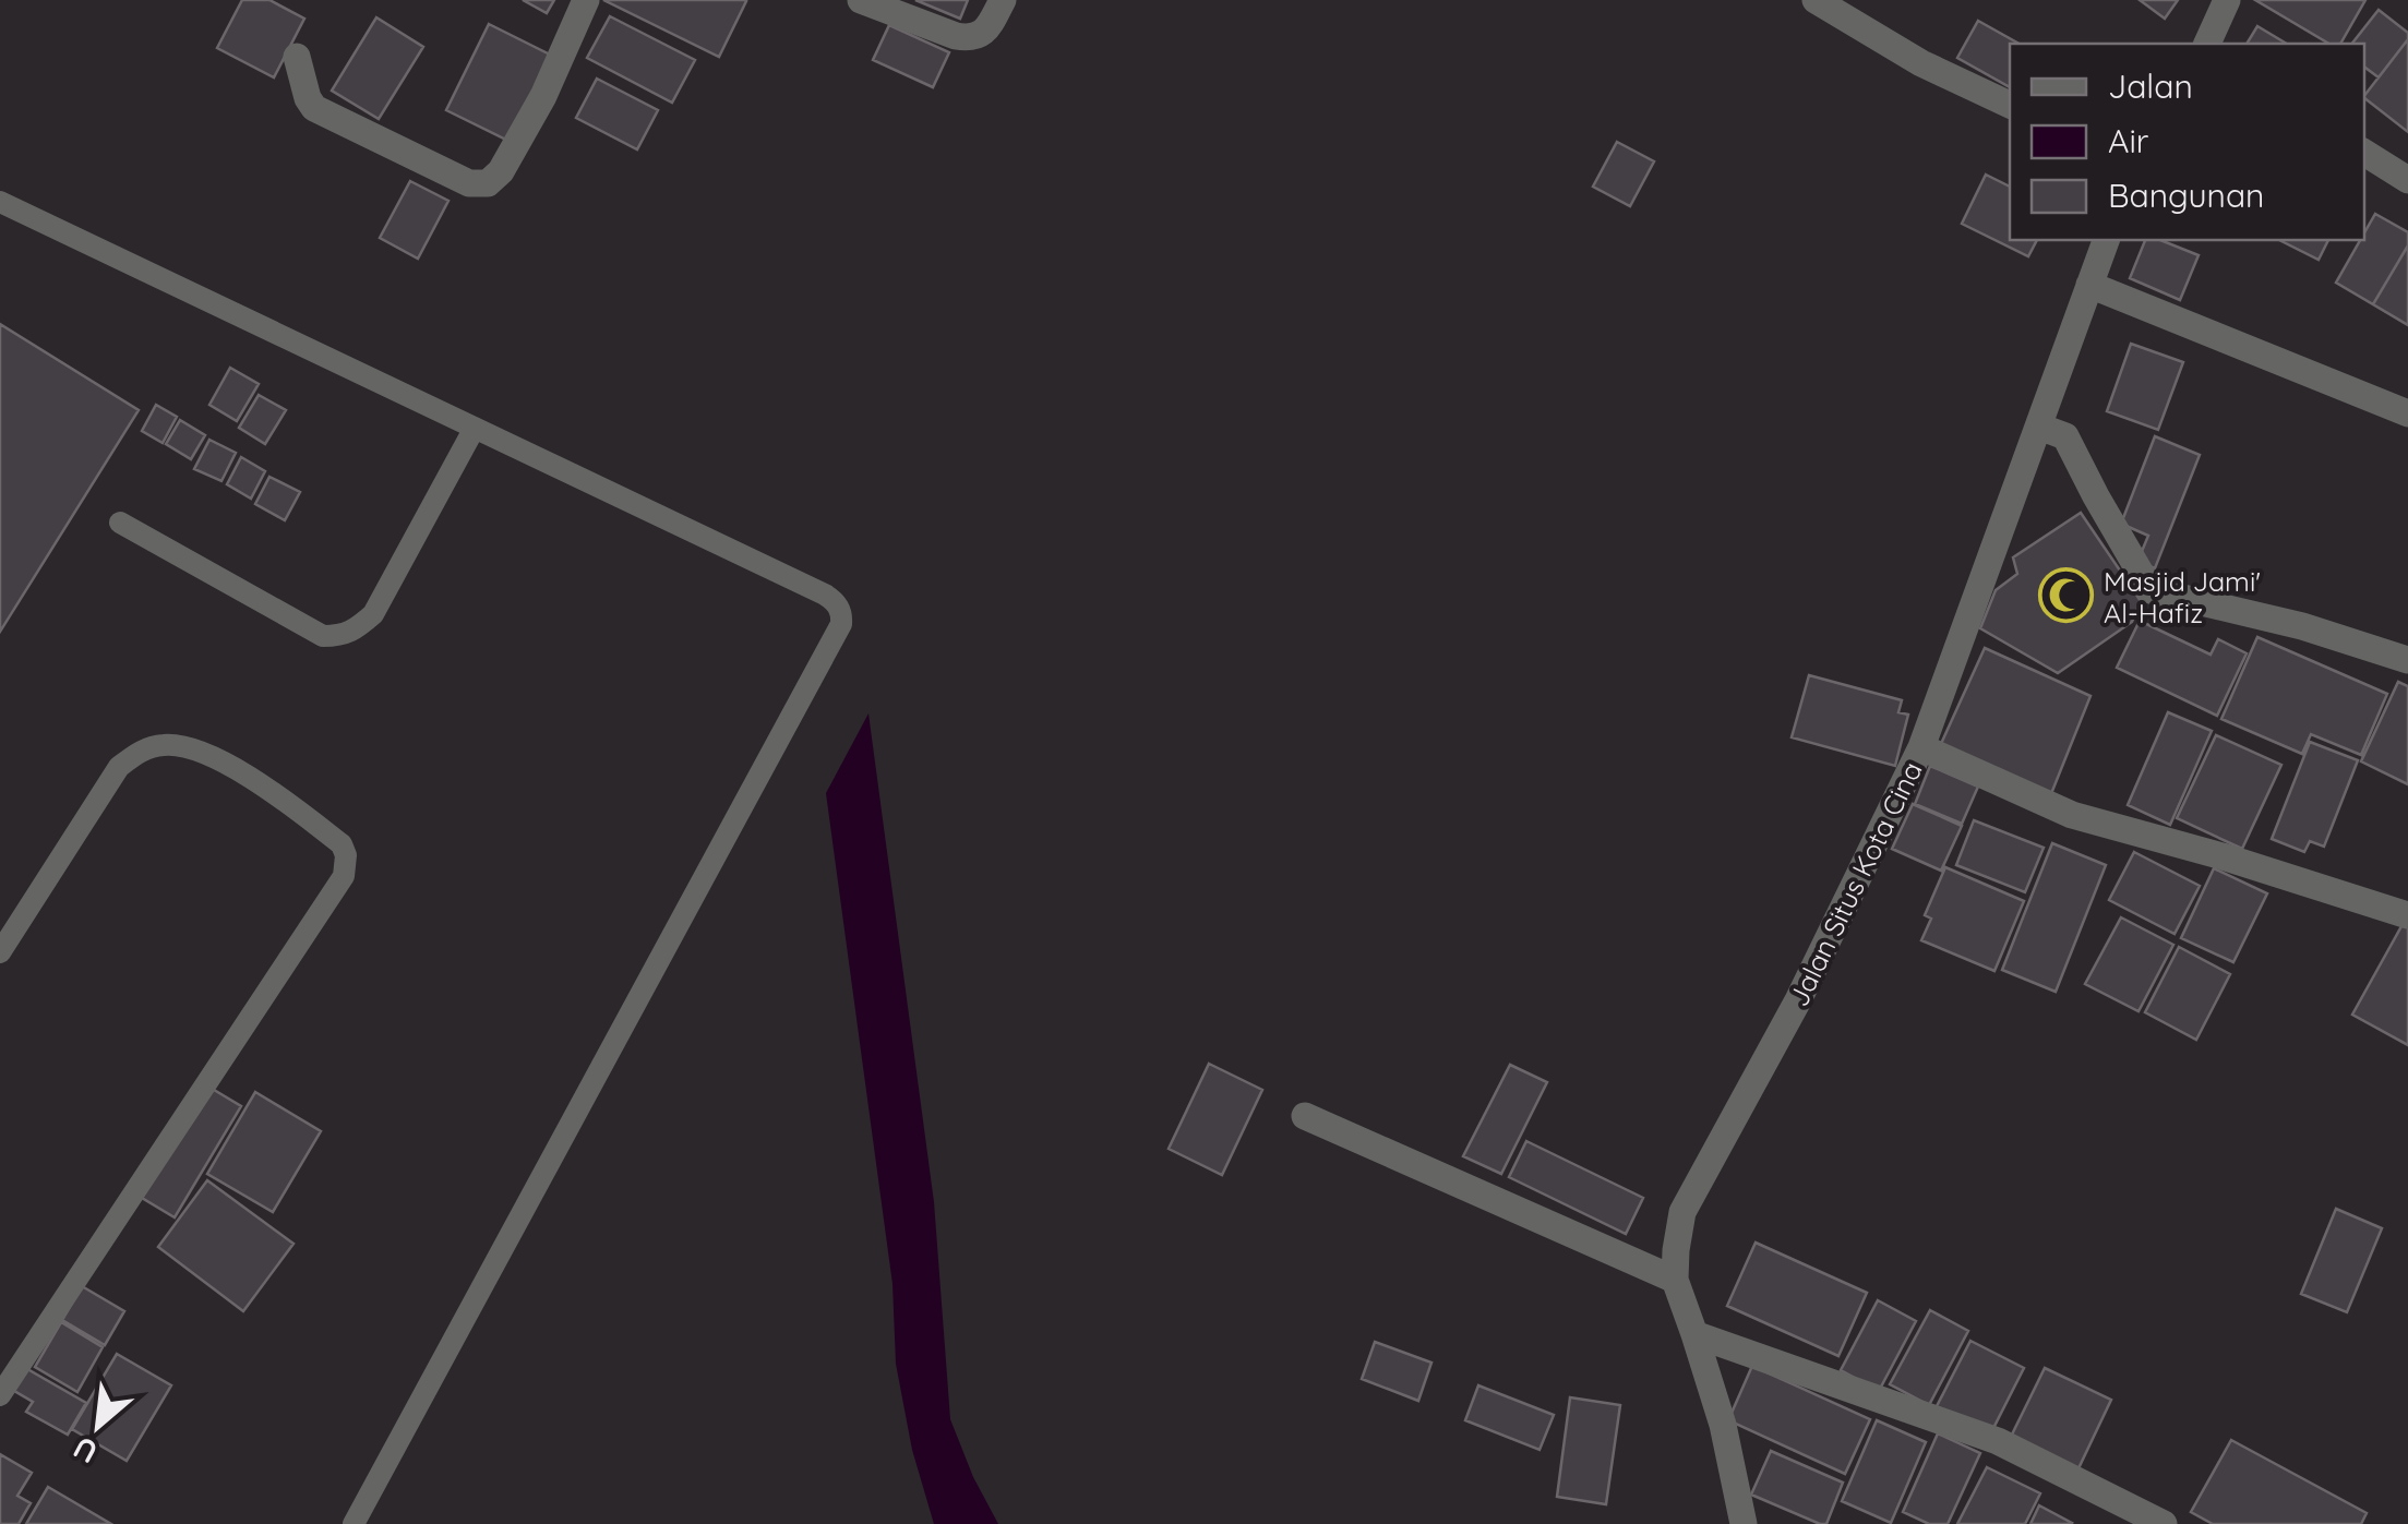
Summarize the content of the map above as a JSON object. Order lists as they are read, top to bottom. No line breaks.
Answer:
{"streets":{"street":["Jalan Situs Kota Cina"]},"places":{"mosque":["Masjid Jami' Al-Hafiz"]},"legend":["Jalan","Air","Bangunan"],"north":"bottom left"}
